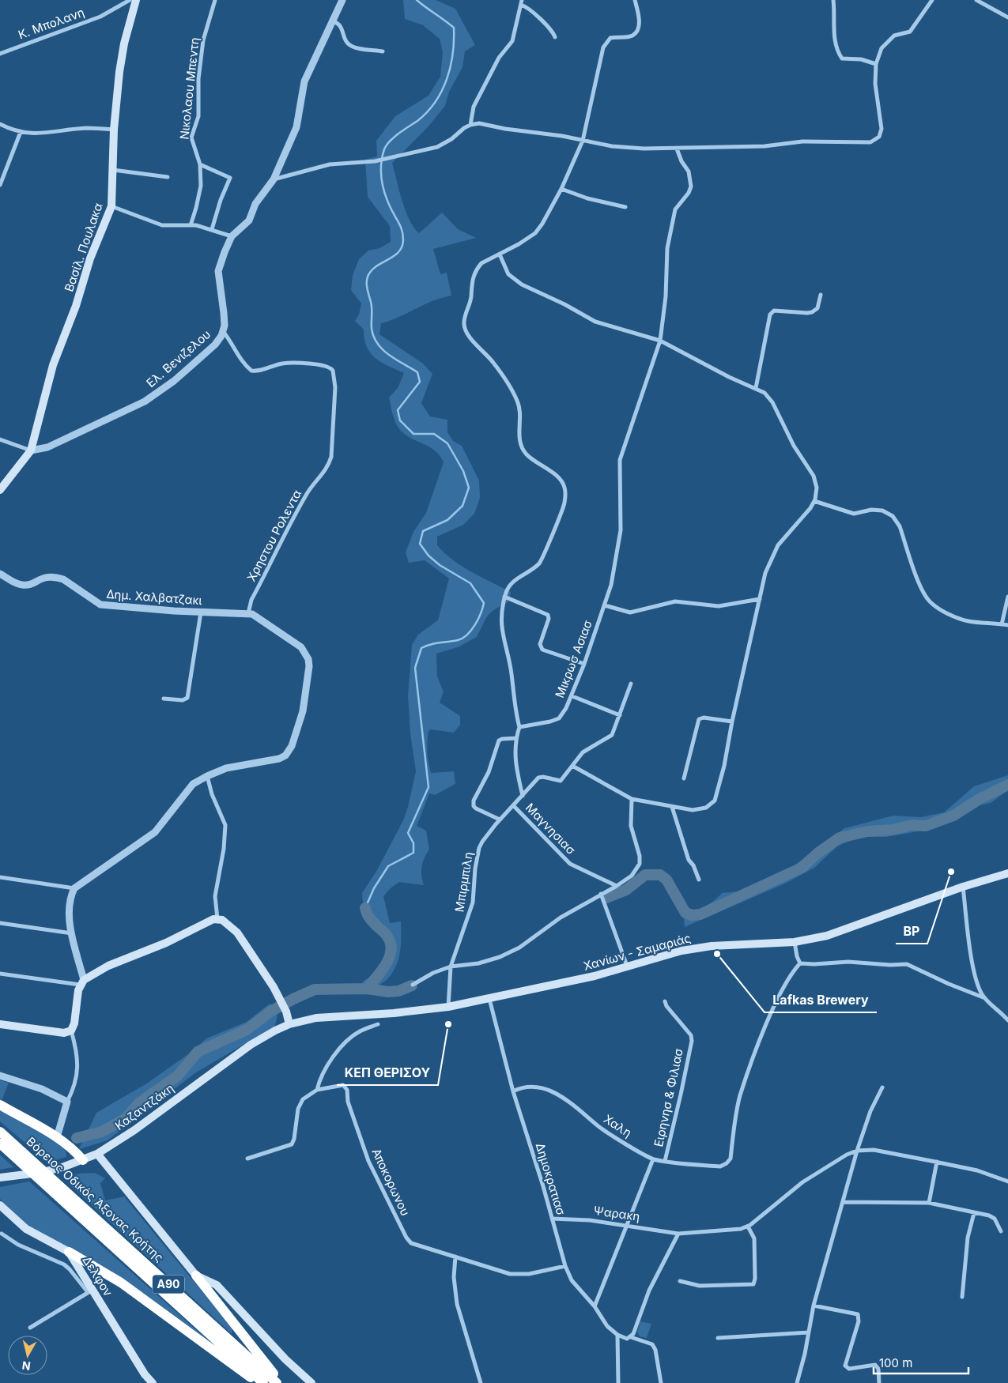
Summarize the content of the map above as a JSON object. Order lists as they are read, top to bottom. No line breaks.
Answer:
{"streets":{"highway":["Βόρειος Οδικός Άξονας Κρήτης","Α90"],"main road":["Βασίλ. Πουλακα","Χανίων - Σαμαριάς","Καζαντζάκη","Δελφον"],"street":["Κ. Μπολανη","Νικολαου Μπεντη","Ελ. Βενιζελου","Χρηστου Ρολεντα","Δημ. Χαλβατζακι","Μικρωσ Ασιασ","Μαγνησιασ","Μπιρμπιλη","Ειρηνησ & Φιλιασ","Χαλη","Δημοκρατιασ","Αποκορωνου","Ψαρακη"]},"crossings":[["Βασίλ. Πουλακα","Ελ. Βενιζελου"],["Ελ. Βενιζελου","Χρηστου Ρολεντα"],["Χρηστου Ρολεντα","Δημ. Χαλβατζακι"],["Μαγνησιασ","Μπιρμπιλη"],["Μπιρμπιλη","Χανίων - Σαμαριάς"],["Χανίων - Σαμαριάς","Καζαντζάκη"],["Χανίων - Σαμαριάς","Δημοκρατιασ"],["Ειρηνησ & Φιλιασ","Χαλη"],["Ειρηνησ & Φιλιασ","Δημοκρατιασ"],["Ειρηνησ & Φιλιασ","Ψαρακη"],["Χαλη","Δημοκρατιασ"],["Δημοκρατιασ","Αποκορωνου"],["Δημοκρατιασ","Ψαρακη"]],"places":["BP","Lafkas Brewery","ΚΕΠ ΘΕΡΙΣΟΥ"],"scale_bar":"100 m","north":"bottom"}
